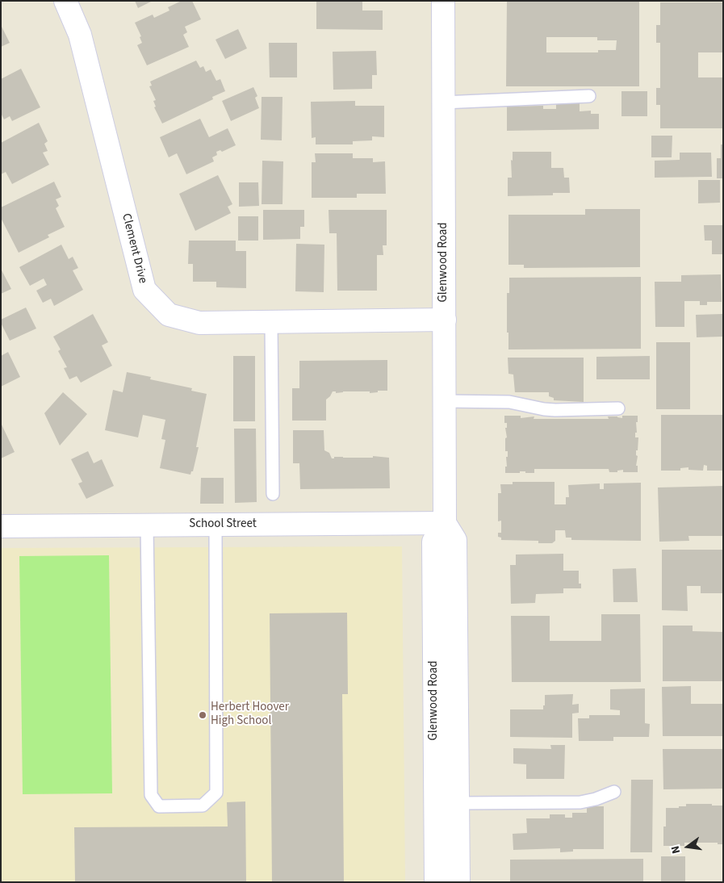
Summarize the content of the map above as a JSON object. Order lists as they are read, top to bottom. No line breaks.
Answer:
{"streets":{"street":["Clement Drive","Glenwood Road","School Street"]},"crossings":[["Clement Drive","Glenwood Road"],["Glenwood Road","School Street"]],"places":["Herbert Hoover High School"],"north":"left"}
